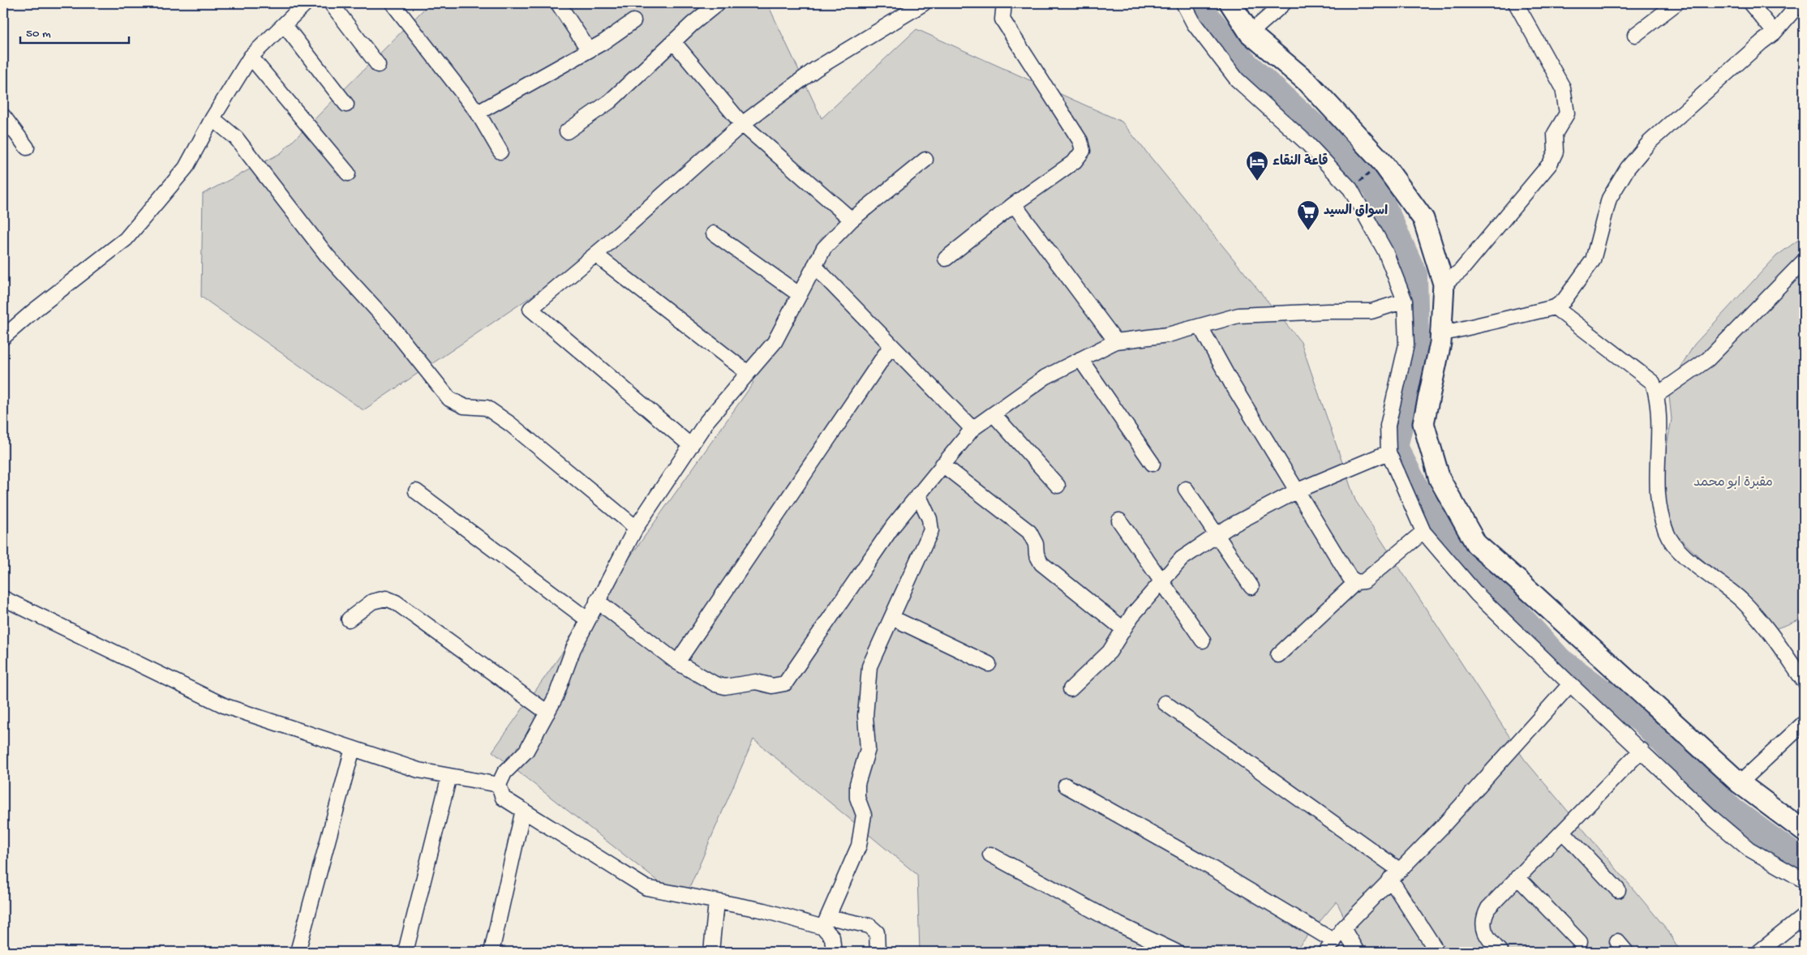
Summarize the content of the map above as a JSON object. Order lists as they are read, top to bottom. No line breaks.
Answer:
{"parks":["مقبرة ابو محمد"],"places":{"hotel":["قاعة النقاء"],"supermarket":["اسواق السيد"]},"scale_bar":"50 m"}
